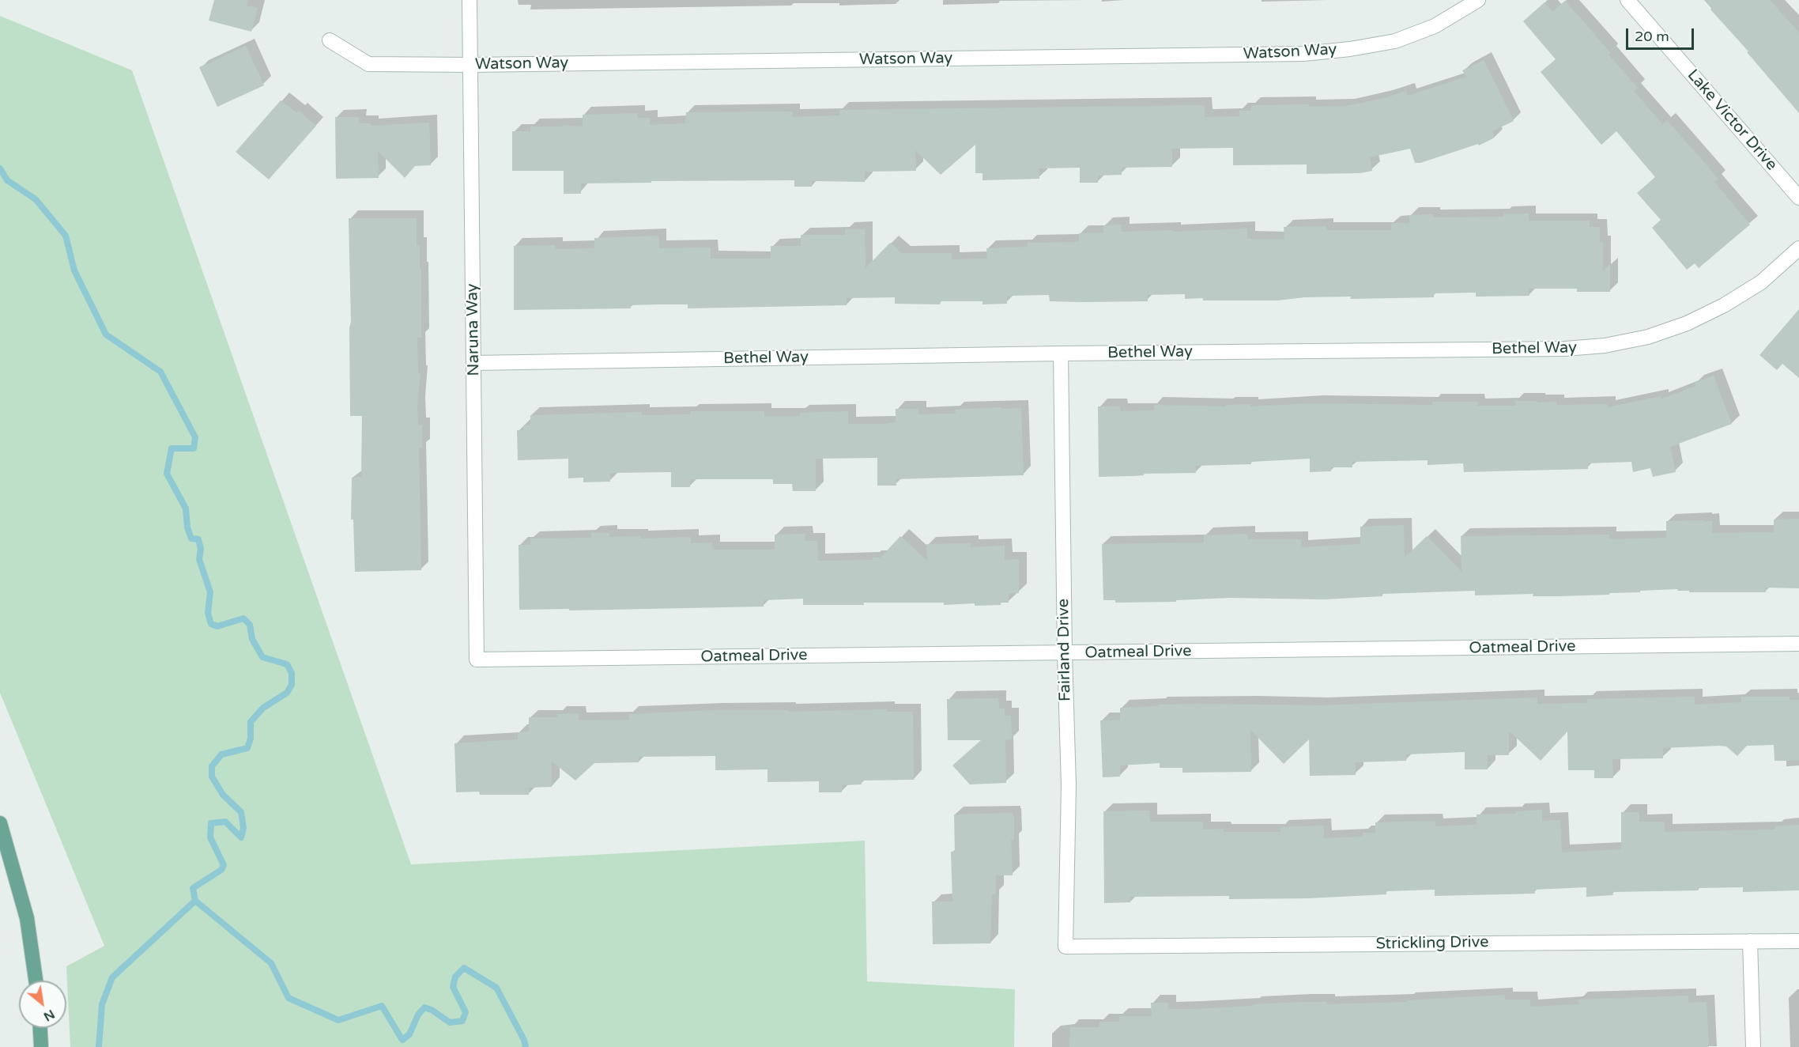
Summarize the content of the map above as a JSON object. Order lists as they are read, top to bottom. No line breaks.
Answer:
{"streets":{"street":["Watson Way","Lake Victor Drive","Naruna Way","Bethel Way","Oatmeal Drive","Fairland Drive","Strickling Drive"]},"crossings":[["Watson Way","Naruna Way"],["Naruna Way","Bethel Way"],["Naruna Way","Oatmeal Drive"],["Bethel Way","Fairland Drive"],["Oatmeal Drive","Fairland Drive"],["Fairland Drive","Strickling Drive"]],"scale_bar":"20 m","north":"bottom right"}
